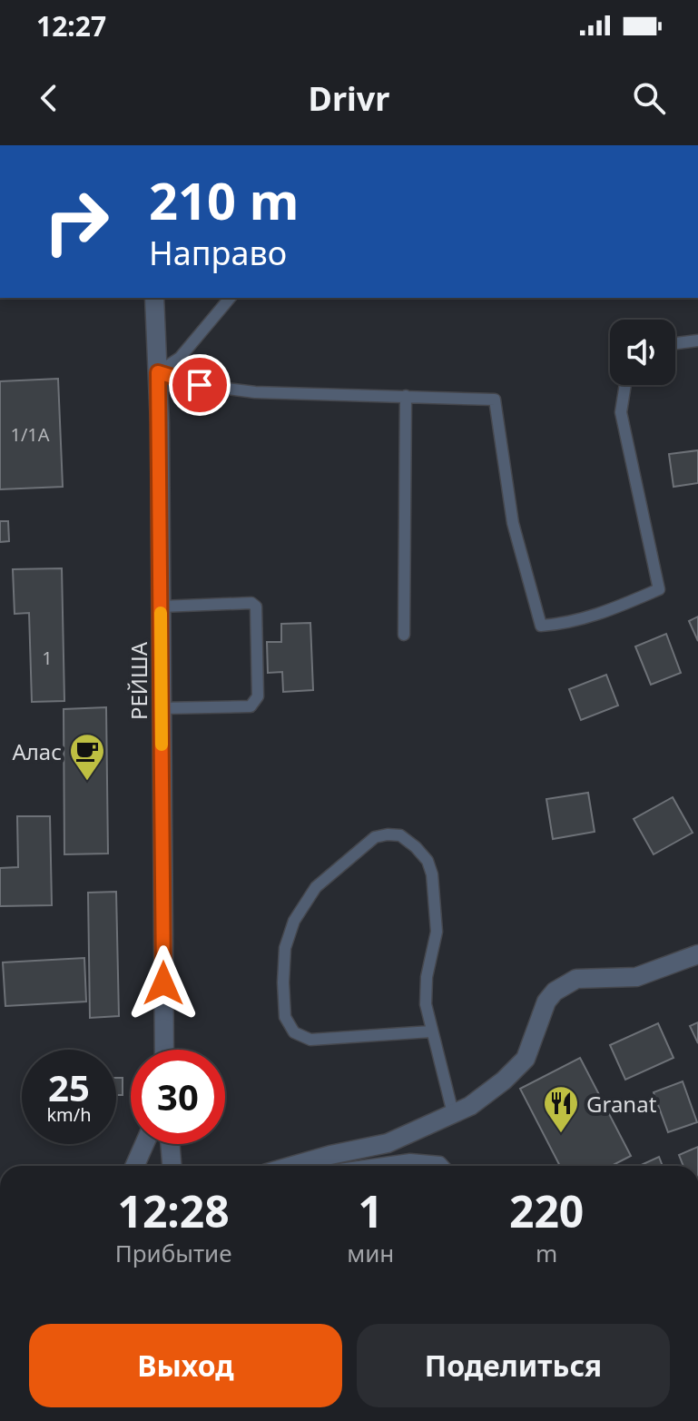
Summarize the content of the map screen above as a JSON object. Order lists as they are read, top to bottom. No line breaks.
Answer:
{"streets":{"street":["РЕЙША"]},"places":{"cafe":["Алас"],"restaurant":["Granat"]},"house_numbers":["1/1А","1"],"page":{"status":"12:27","header":"Drivr","turn":["210 m","Направо"],"speed":"25 km/h","limit":"30","eta":["12:28","Прибытие","1","мин","220","m"],"buttons":["Выход","Поделиться"]}}
